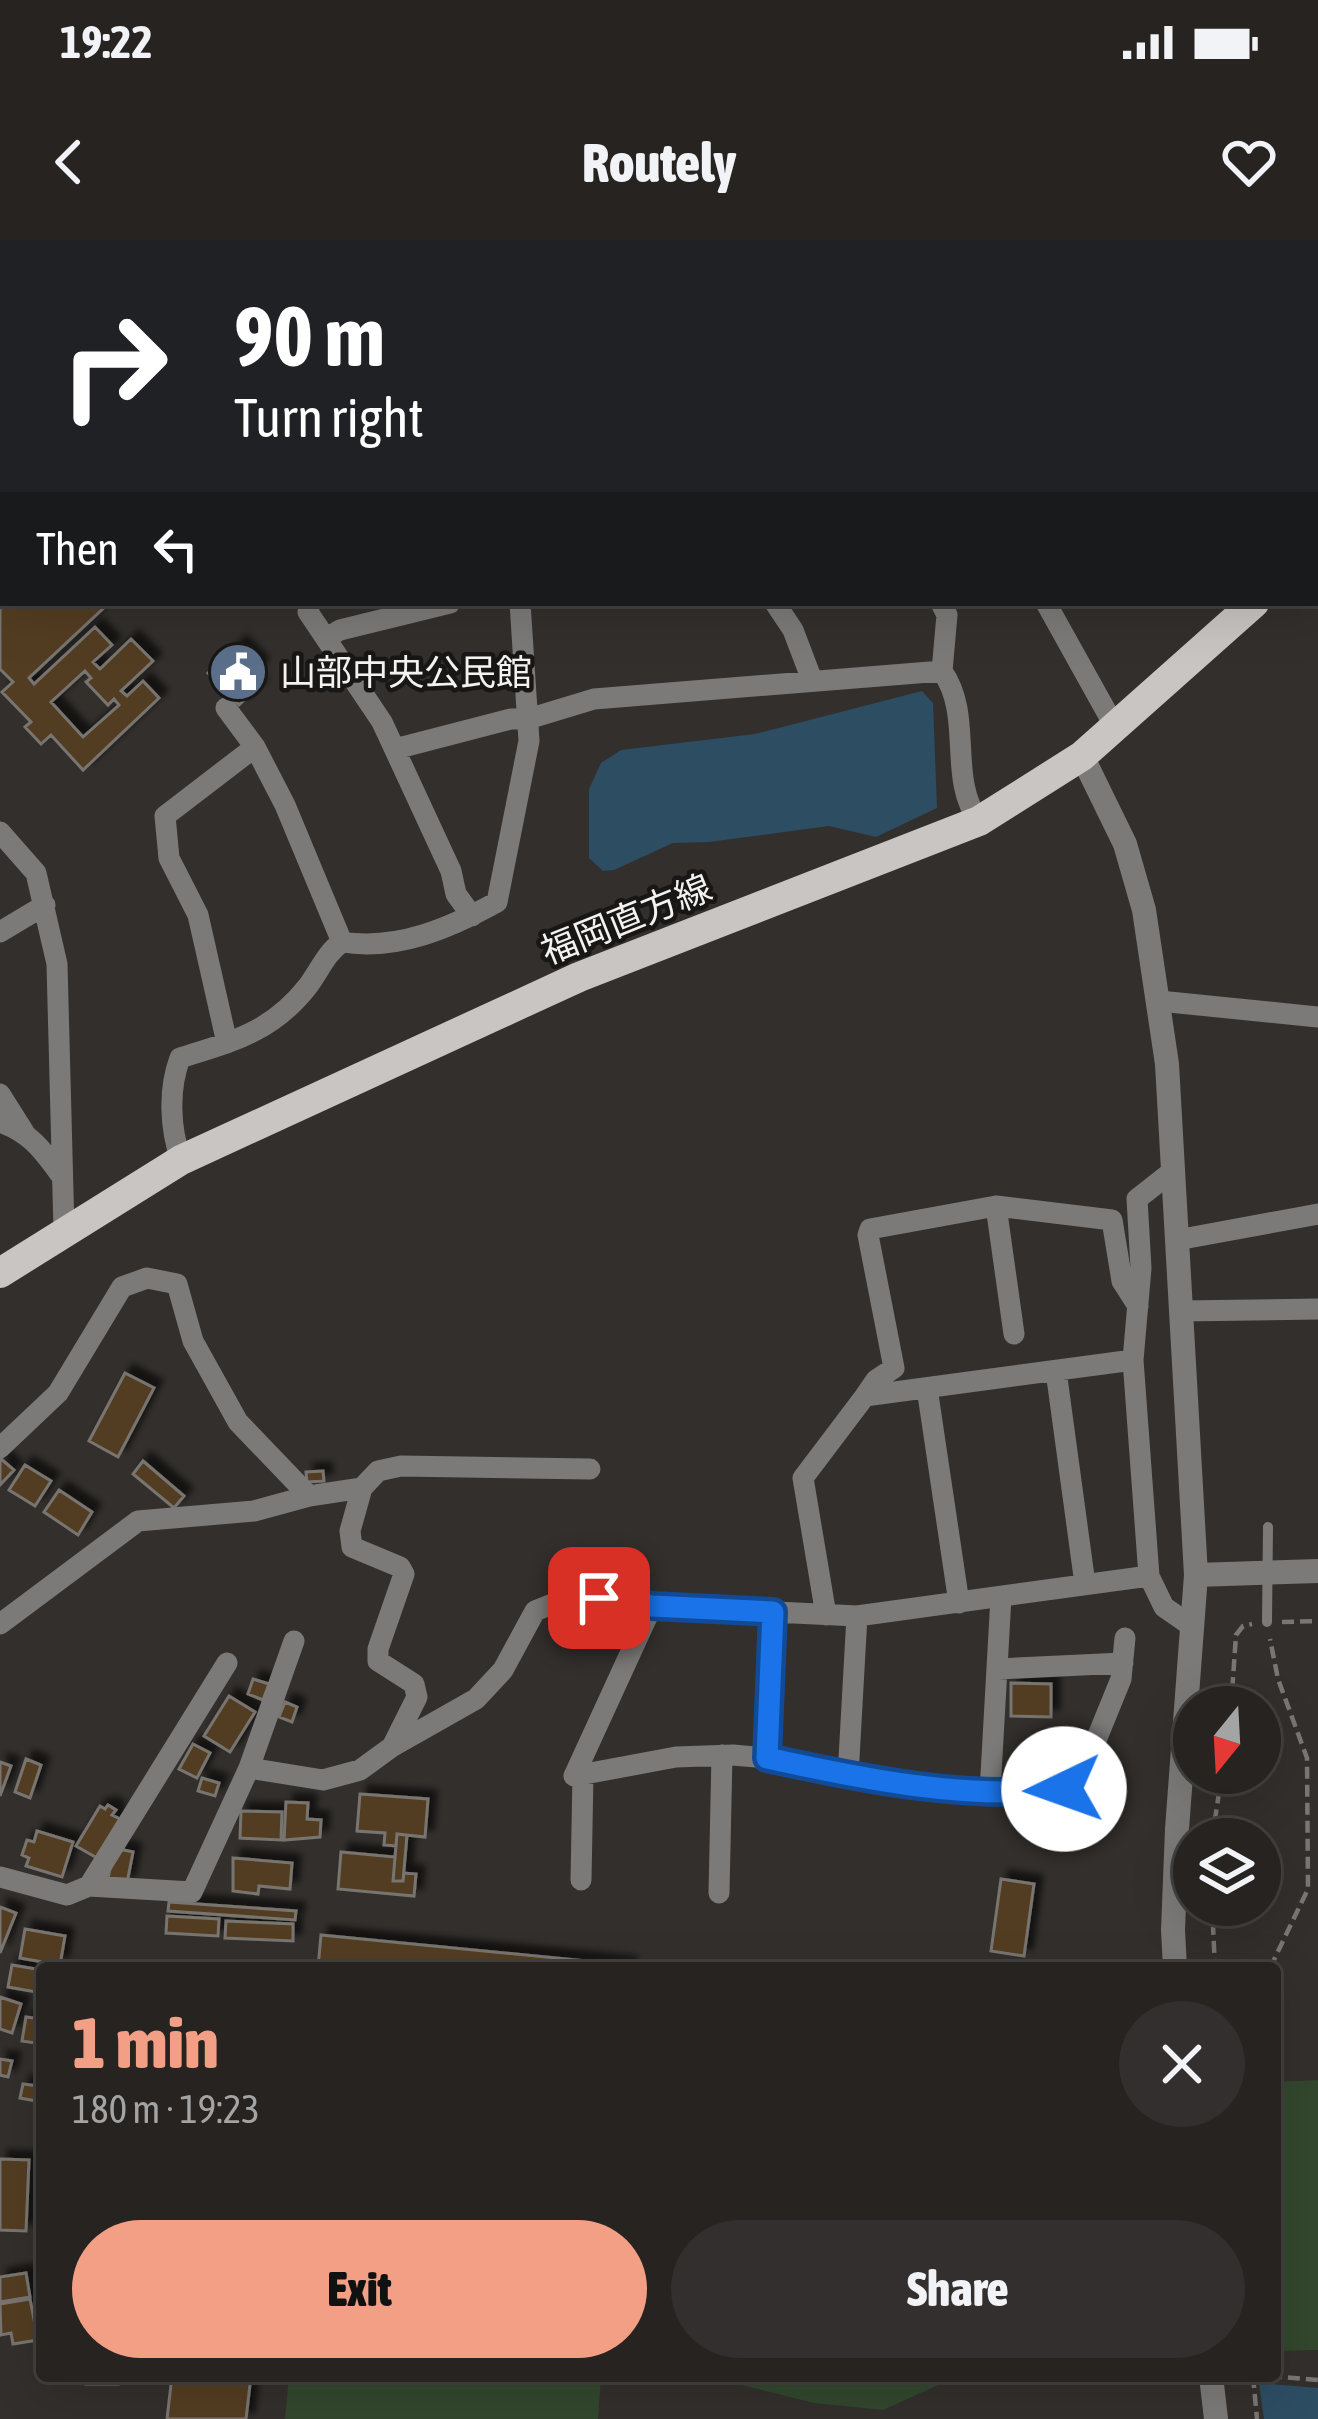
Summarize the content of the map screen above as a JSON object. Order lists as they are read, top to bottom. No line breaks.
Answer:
{"streets":{"main road":["福岡直方線"]},"places":{"public building":["山部中央公民館"]},"north":"bottom","page":{"status":"19:22","header":"Routely","turn":["90 m","Turn right"],"then":"Then","heading":["1 min","180 m · 19:23"],"buttons":["Exit","Share"]}}
